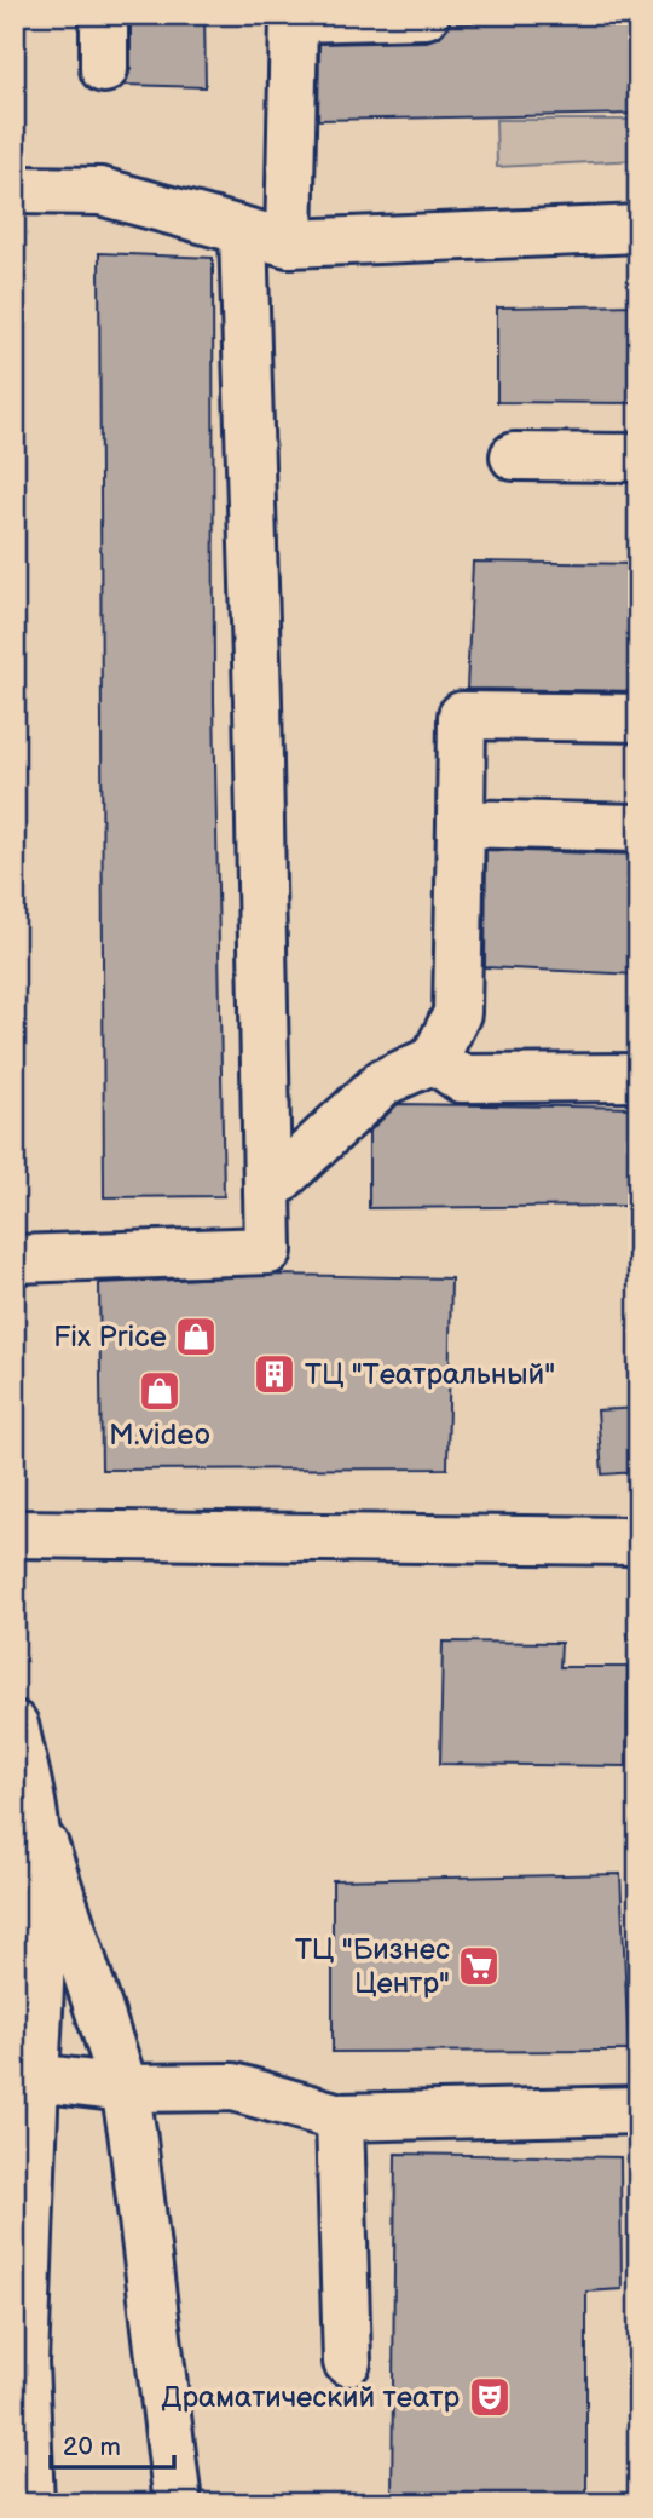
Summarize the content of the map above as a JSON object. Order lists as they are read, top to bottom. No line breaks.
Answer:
{"places":{"shop":["Fix Price","M.video"],"building":["ТЦ \"Театральный\""],"supermarket":["ТЦ \"Бизнес Центр\""],"theatre":["Драматический театр"]},"scale_bar":"20 m"}
